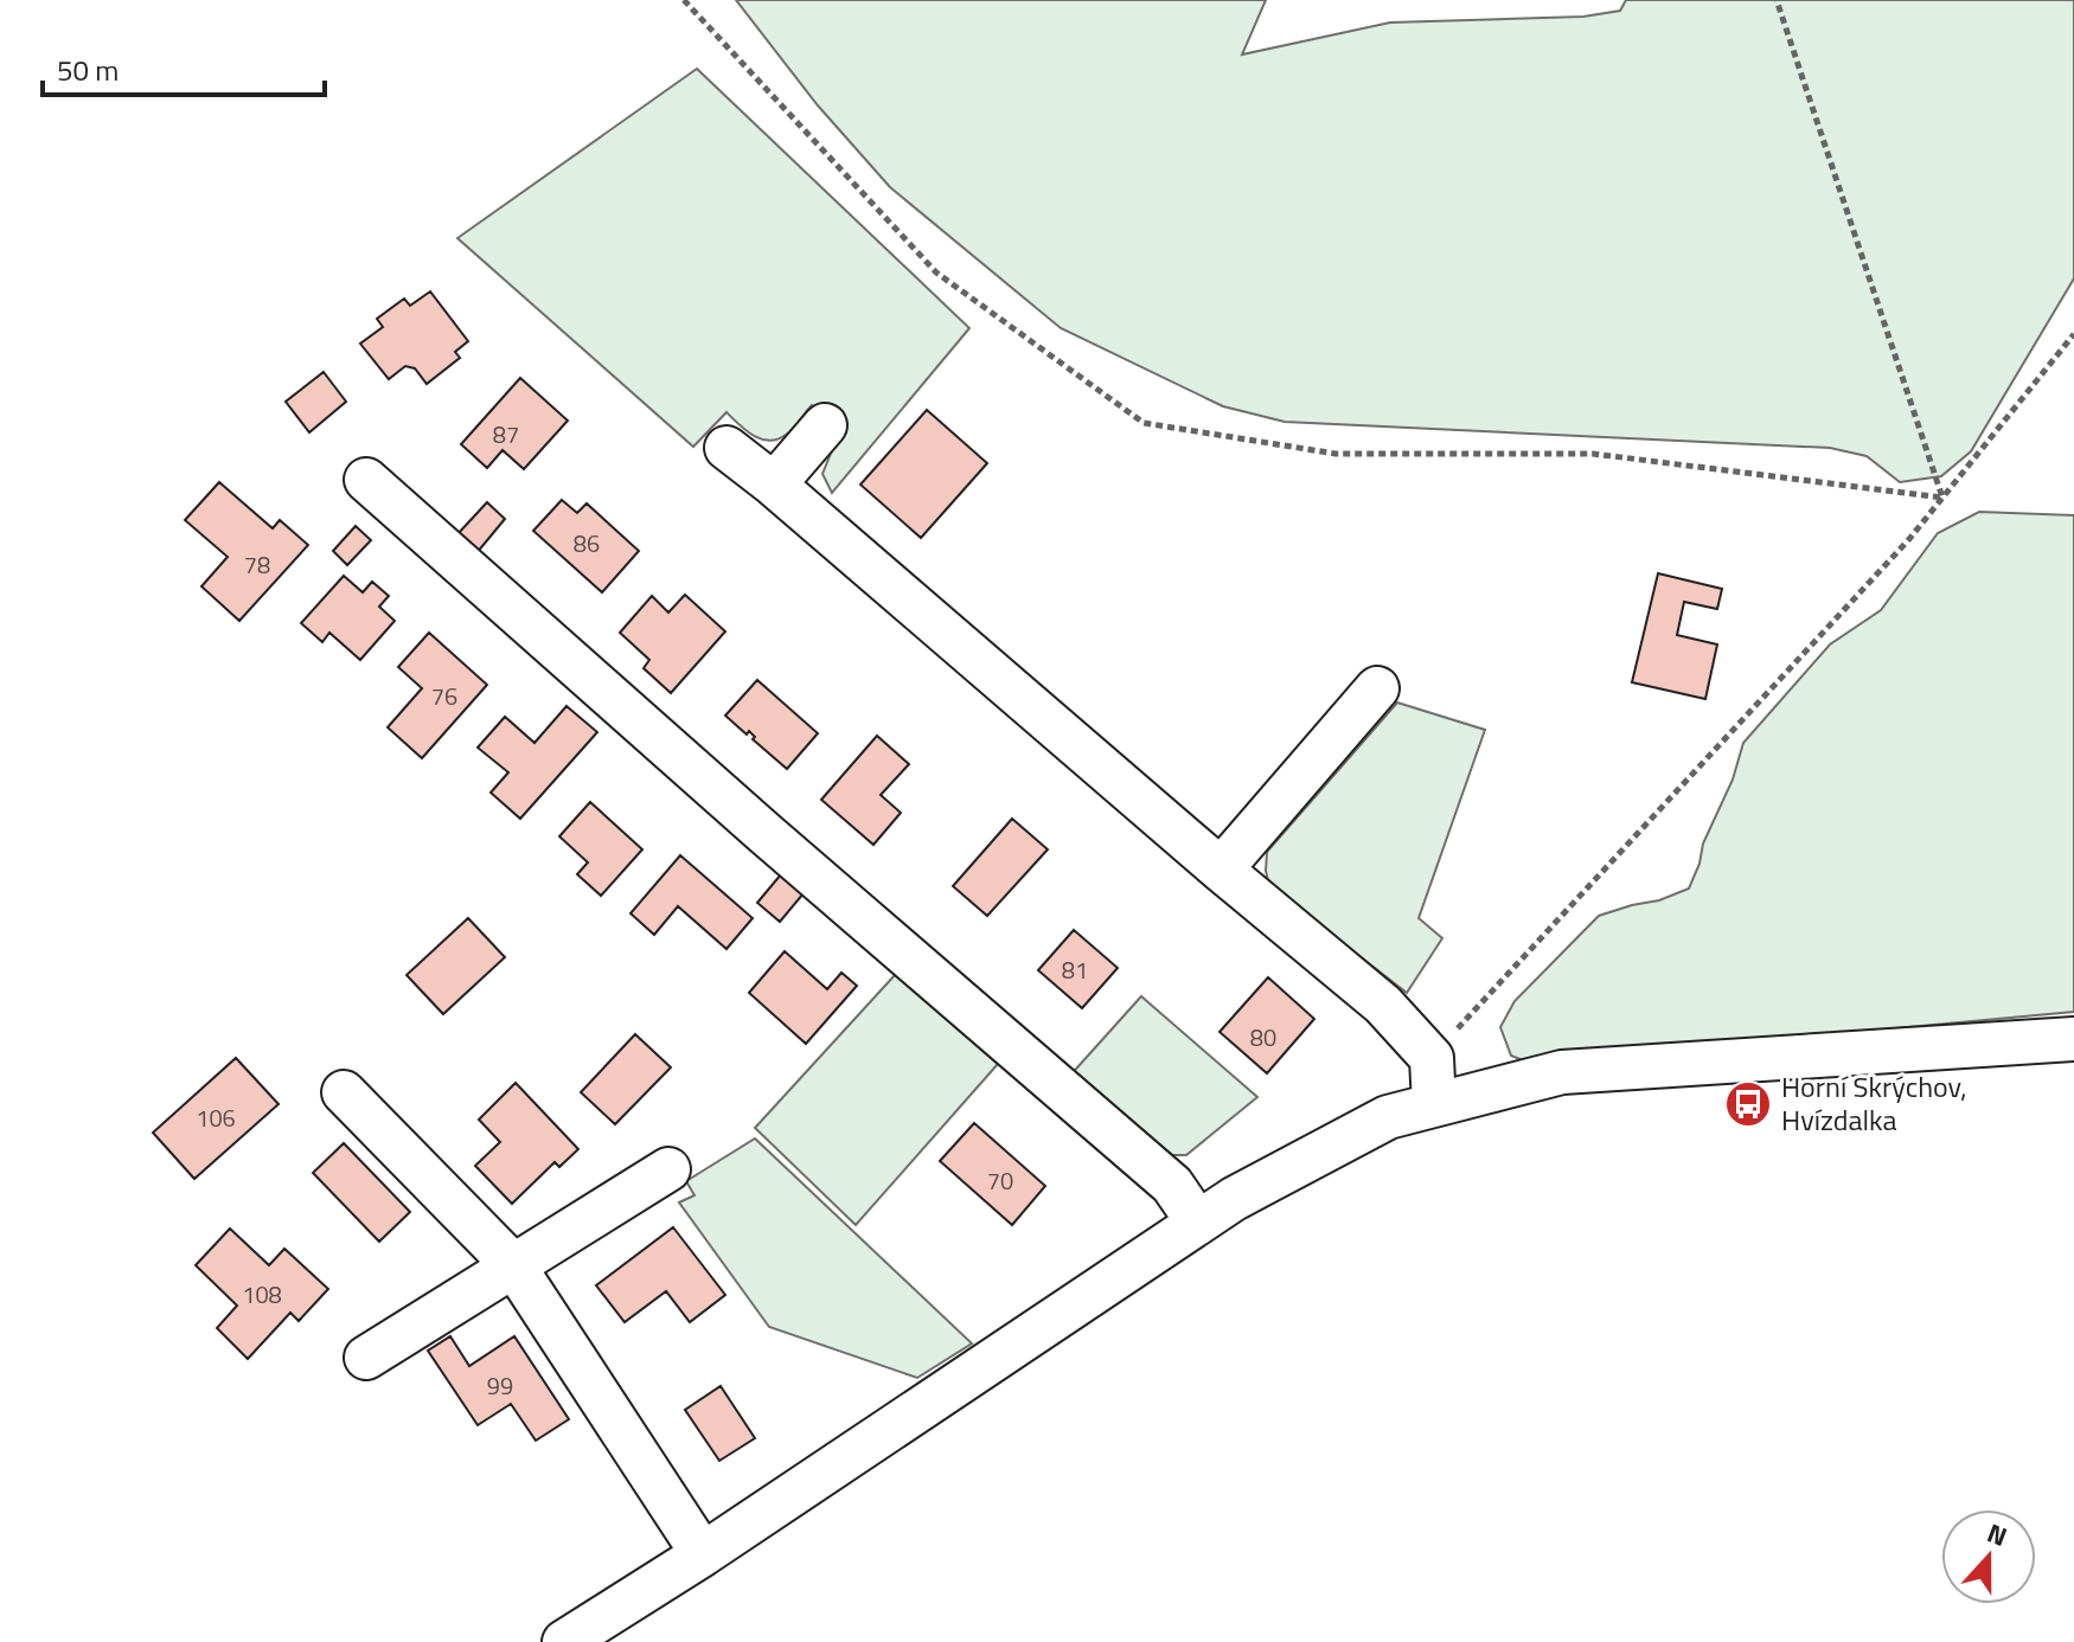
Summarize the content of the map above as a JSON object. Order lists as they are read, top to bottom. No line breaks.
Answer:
{"places":{"bus stop":["Horní Skrýchov, Hvízdalka"]},"house_numbers":["87","86","78","76","81","80","106","70","108","99"],"scale_bar":"50 m","north":"top"}
